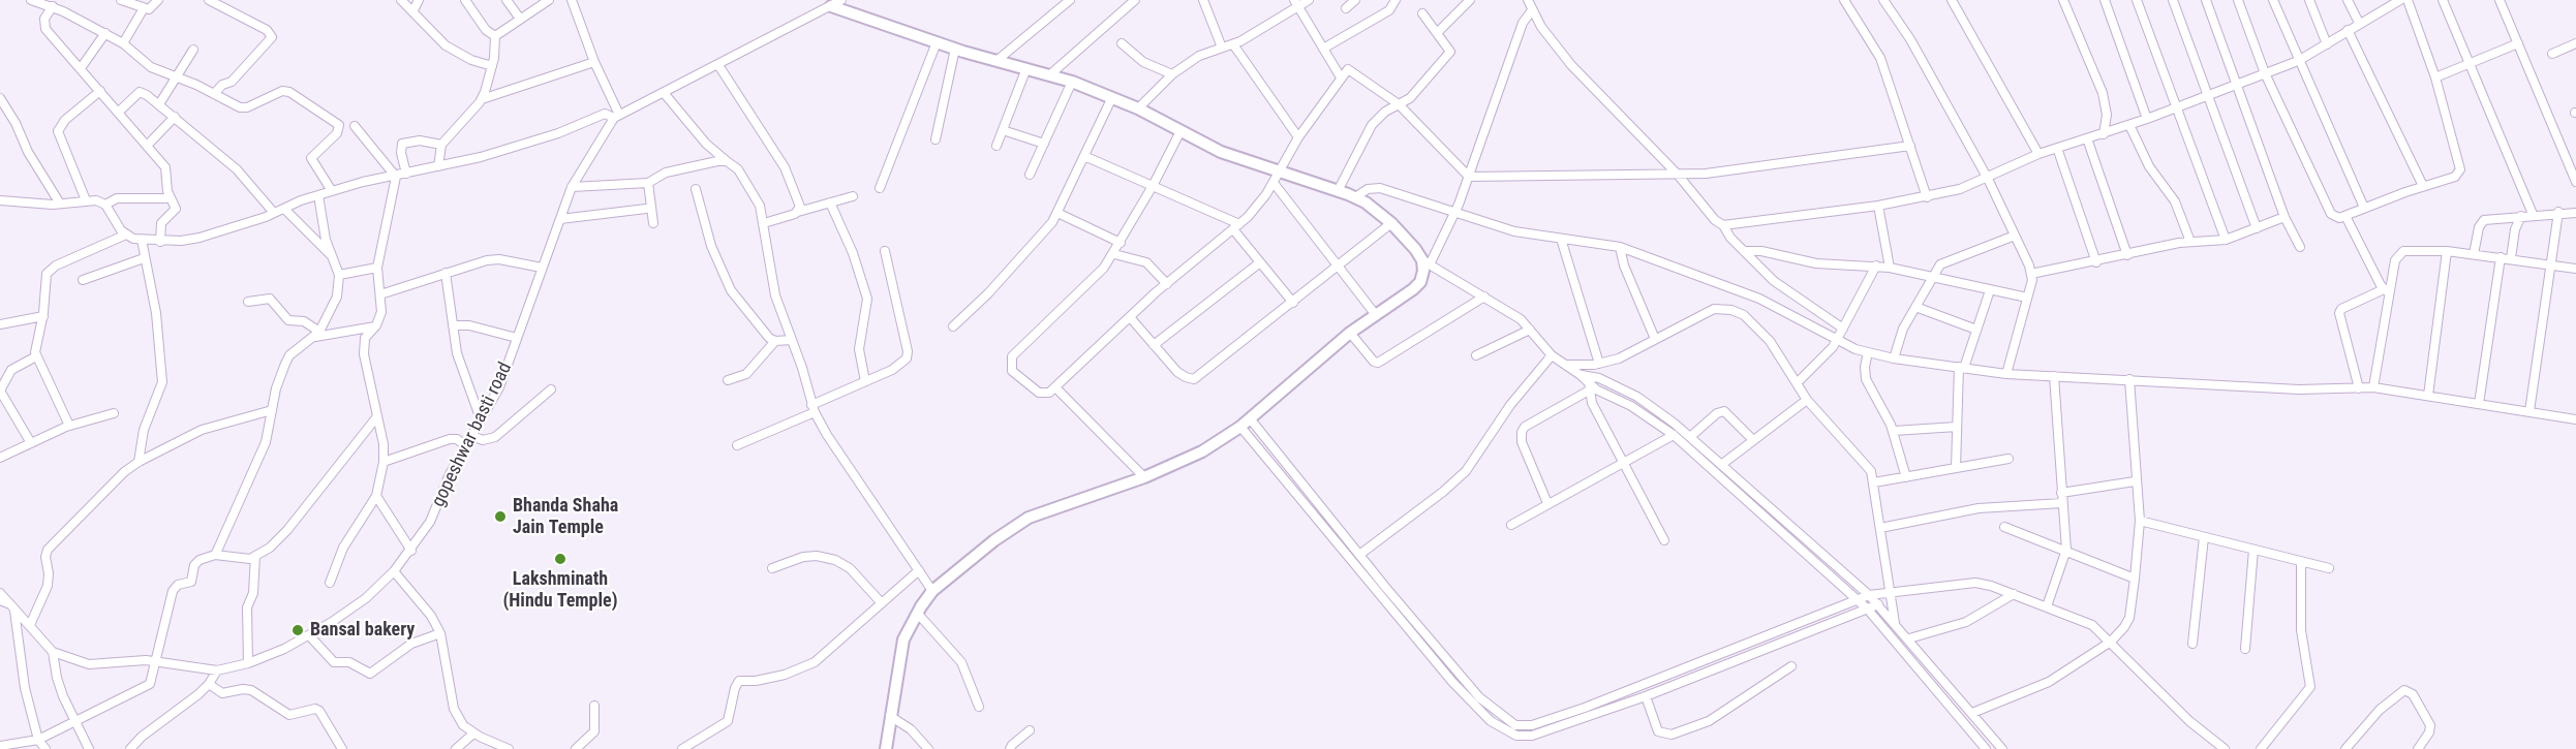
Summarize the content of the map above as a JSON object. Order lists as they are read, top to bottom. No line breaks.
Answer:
{"streets":{"street":["gopeshwar basti road"]},"places":["Bhanda Shaha Jain Temple","Lakshminath (Hindu Temple)","Bansal bakery"]}
